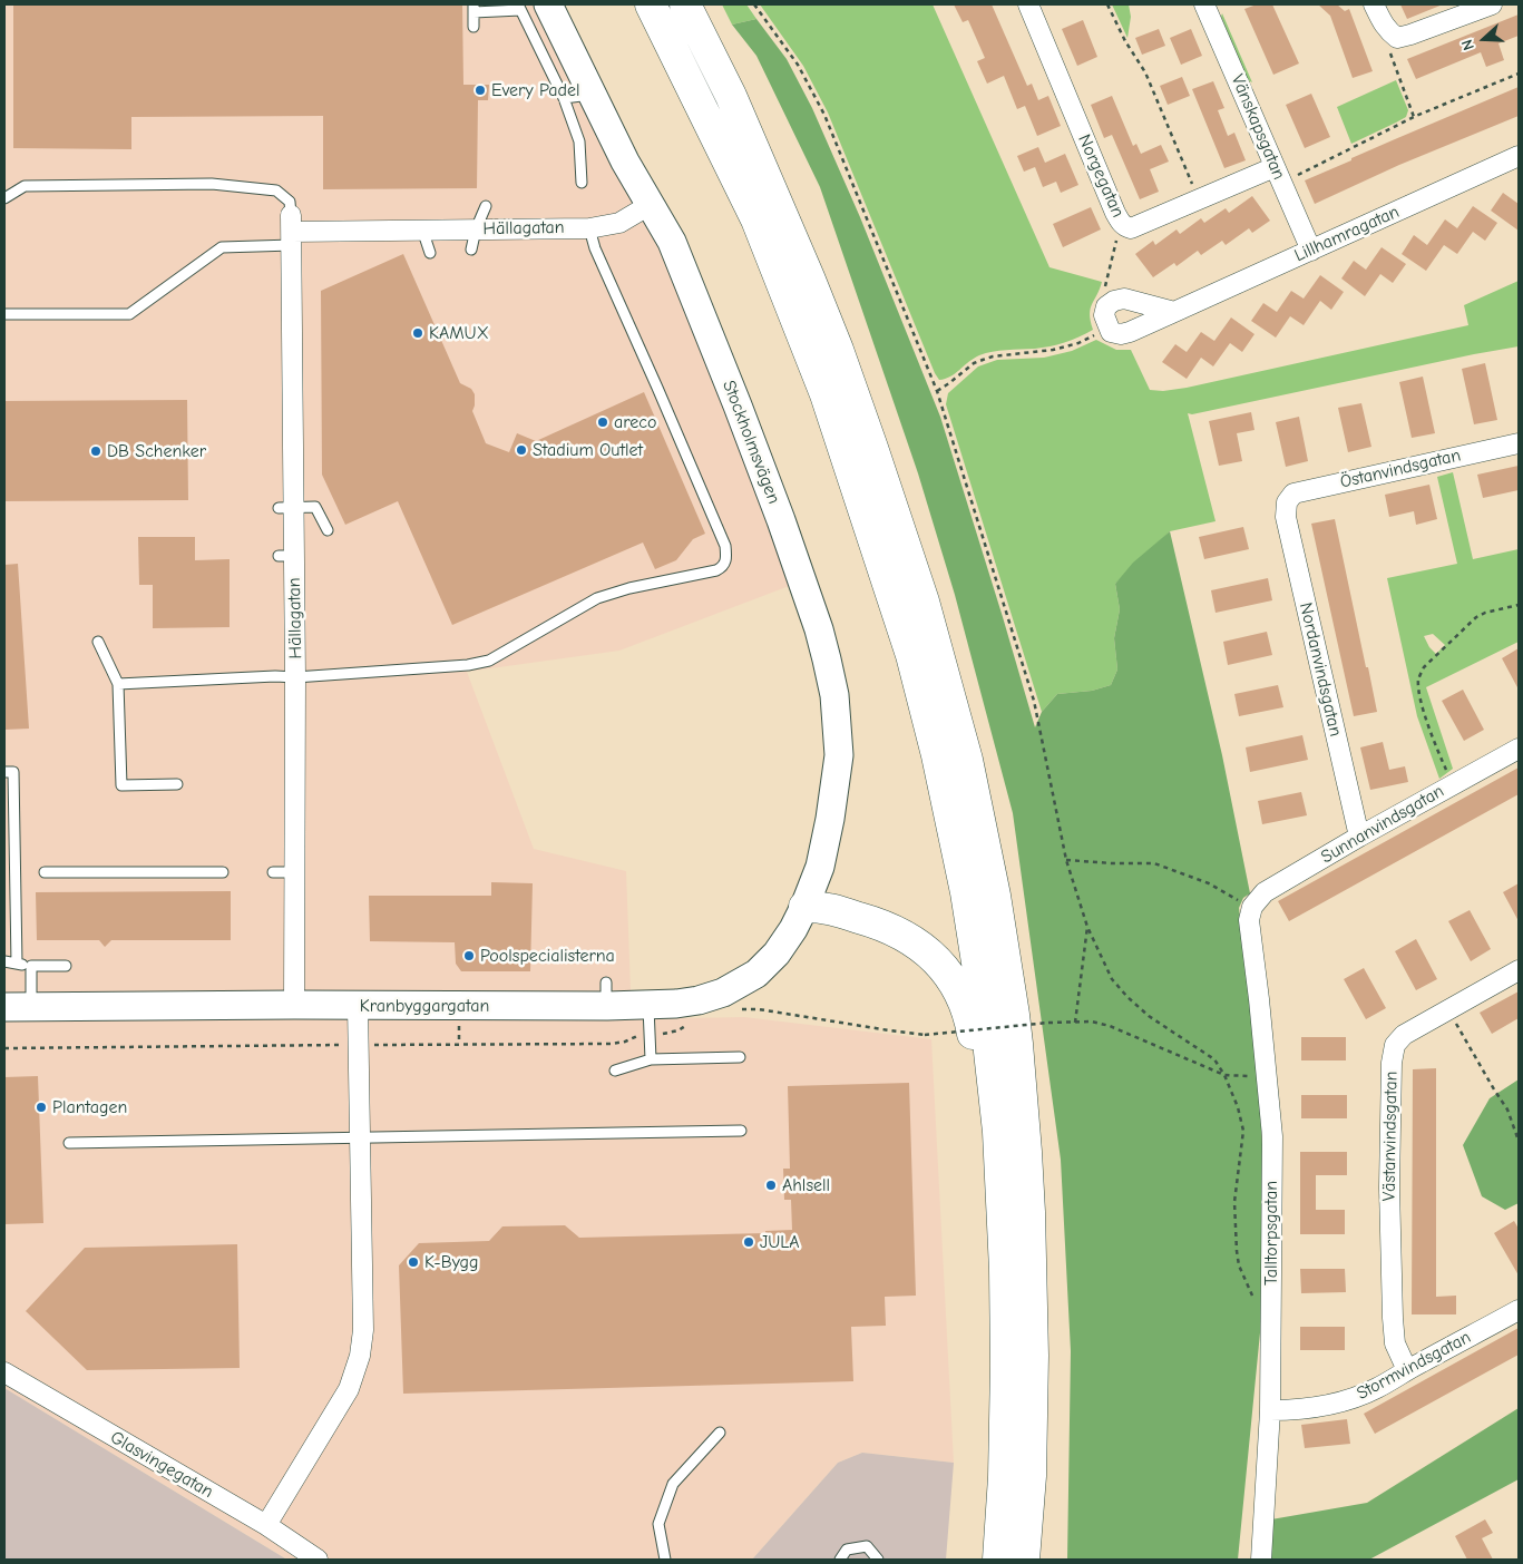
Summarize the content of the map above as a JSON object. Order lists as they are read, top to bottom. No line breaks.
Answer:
{"streets":{"street":["Vänskapsgatan","Norgegatan","Hällagatan","Lillhamragatan","Stockholmsvägen","Östanvindsgatan","Nordanvindsgatan","Sunnanvindsgatan","Kranbyggargatan","Västanvindsgatan","Talltorpsgatan","Stormvindsgatan","Glasvingegatan"]},"crossings":[["Vänskapsgatan","Norgegatan"],["Vänskapsgatan","Lillhamragatan"],["Hällagatan","Stockholmsvägen"],["Hällagatan","Kranbyggargatan"],["Stockholmsvägen","Kranbyggargatan"],["Östanvindsgatan","Nordanvindsgatan"],["Nordanvindsgatan","Sunnanvindsgatan"],["Sunnanvindsgatan","Talltorpsgatan"],["Västanvindsgatan","Stormvindsgatan"],["Talltorpsgatan","Stormvindsgatan"]],"places":["Every Padel","KAMUX","areco","Stadium Outlet","DB Schenker","Poolspecialisterna","Plantagen","Ahlsell","JULA","K-Bygg"],"north":"left"}
